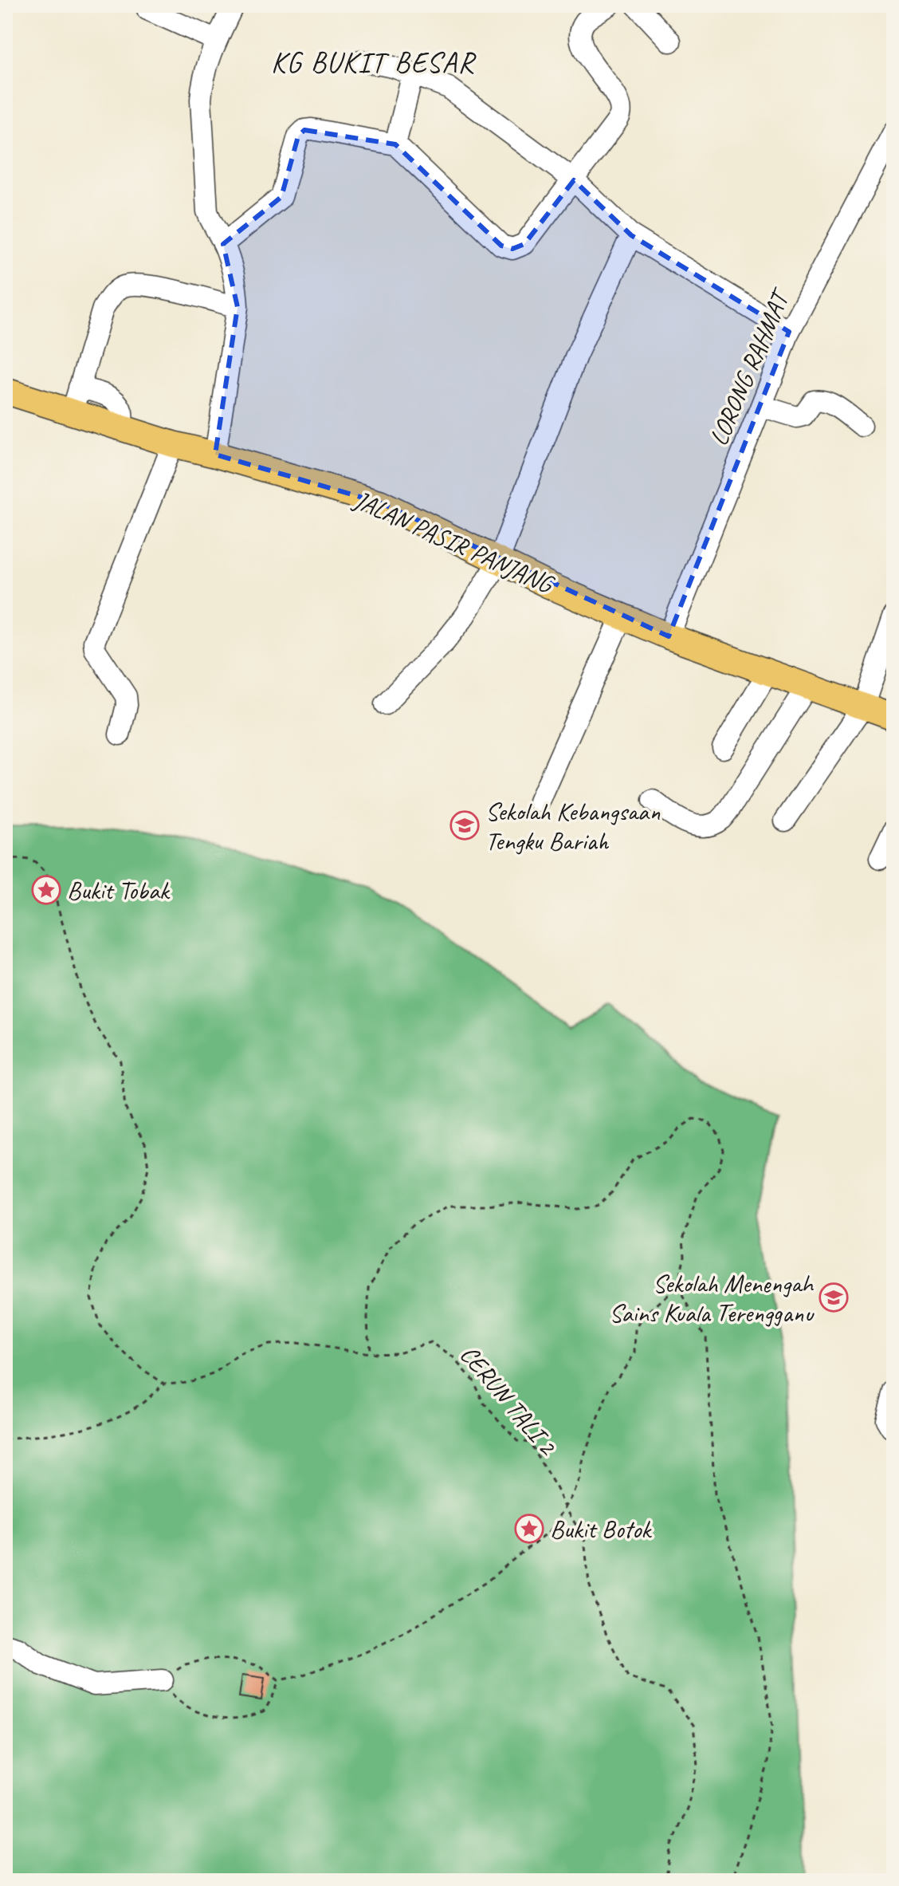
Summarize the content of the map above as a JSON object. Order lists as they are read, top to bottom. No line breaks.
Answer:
{"streets":{"main road":["JALAN PASIR PANJANG"],"street":["LORONG RAHMAT"],"path":["CERUN TALI 2"]},"crossings":[["LORONG RAHMAT","JALAN PASIR PANJANG"]],"districts":["KG BUKIT BESAR"],"places":{"school or university":["Sekolah Kebangsaan Tengku Bariah","Sekolah Menengah Sains Kuala Terengganu"],"place":["Bukit Tobak","Bukit Botok"]}}
